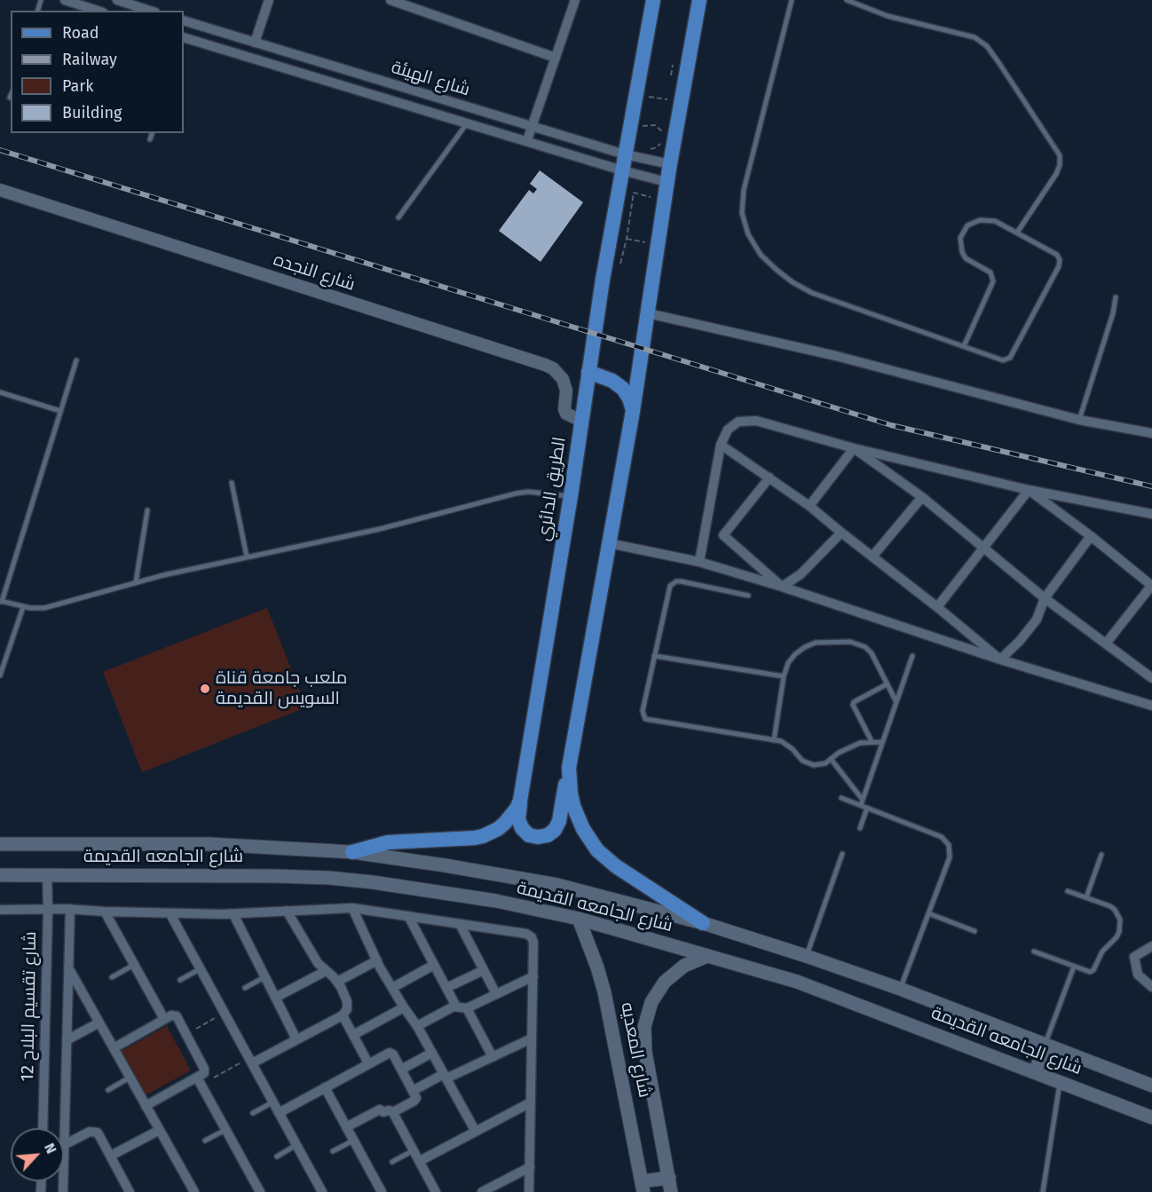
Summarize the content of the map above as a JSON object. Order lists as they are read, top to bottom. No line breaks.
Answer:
{"streets":{"main road":["الطريق الدائري","شارع الجامعه القديمة","شارع المعديه"],"street":["شارع الهيئة","شارع النجده","شارع تقسيم البلاح 12"]},"crossings":[["شارع الهيئة","الطريق الدائري"],["شارع النجده","الطريق الدائري"],["الطريق الدائري","شارع الجامعه القديمة"],["شارع الجامعه القديمة","شارع تقسيم البلاح 12"],["شارع الجامعه القديمة","شارع المعديه"]],"places":["ملعب جامعة قناة السويس القديمة"],"legend":["Road","Railway","Park","Building"],"north":"top right"}
